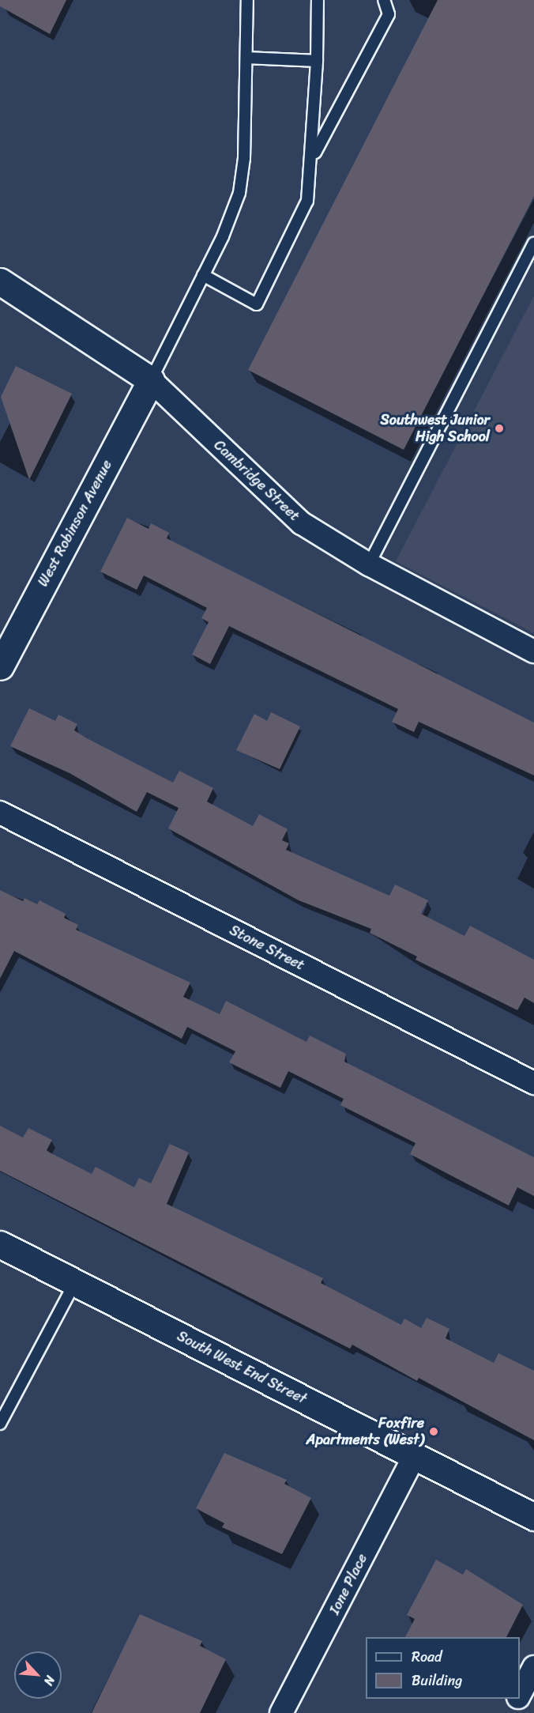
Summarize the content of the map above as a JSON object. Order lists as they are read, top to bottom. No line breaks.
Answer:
{"streets":{"street":["Cambridge Street","West Robinson Avenue","Stone Street","South West End Street","Ione Place"]},"crossings":[["Cambridge Street","West Robinson Avenue"],["South West End Street","Ione Place"]],"places":["Southwest Junior High School","Foxfire Apartments (West)"],"legend":["Road","Building"],"north":"bottom right"}
